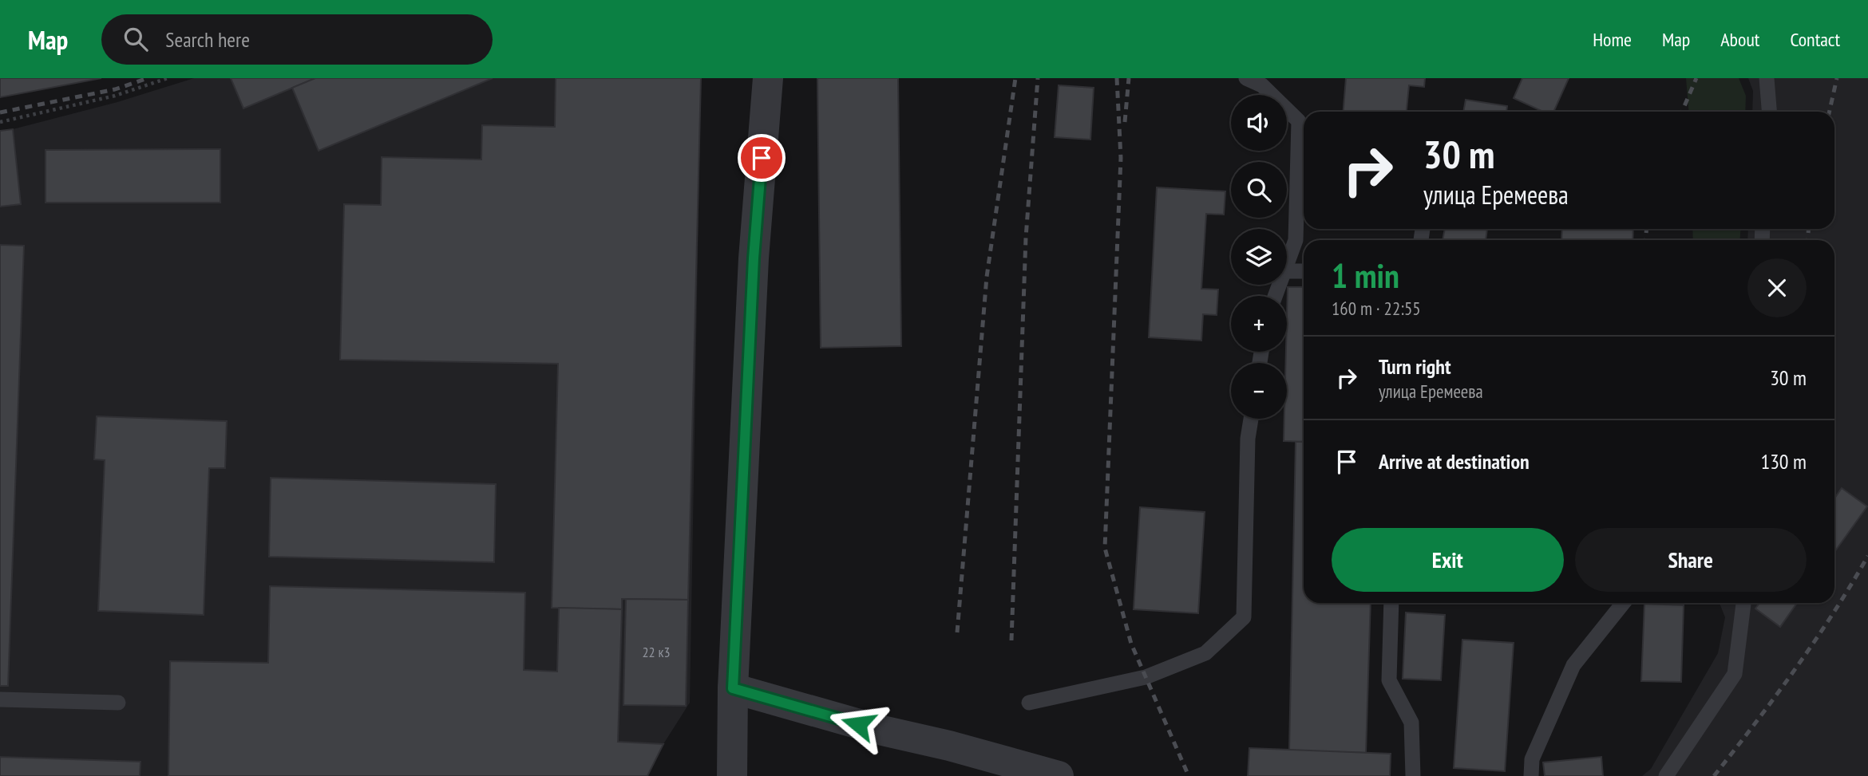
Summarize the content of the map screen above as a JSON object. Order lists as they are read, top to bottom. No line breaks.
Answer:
{"house_numbers":["22 к3"],"page":{"header":"Map","search":"Search here","nav":["Home","Map","About","Contact"],"map_buttons":["+","−"],"turn":["30 m","улица Еремеева"],"heading":["1 min","160 m · 22:55"],"list":[{"name":"Turn right","note":"улица Еремеева","value":"30 m"},{"name":"Arrive at destination","value":"130 m"}],"buttons":["Exit","Share"]}}
